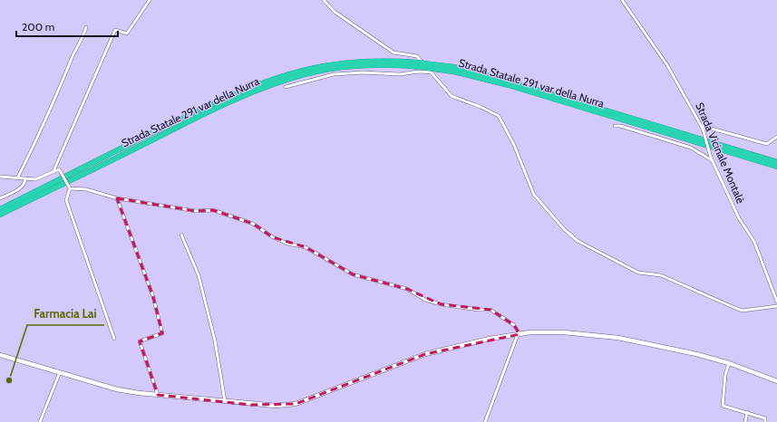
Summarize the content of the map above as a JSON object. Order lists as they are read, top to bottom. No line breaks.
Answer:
{"streets":{"highway":["Strada Statale 291 var della Nurra"],"street":["Strada Vicinale Montalè"]},"places":["Farmacia Lai"],"scale_bar":"200 m"}
